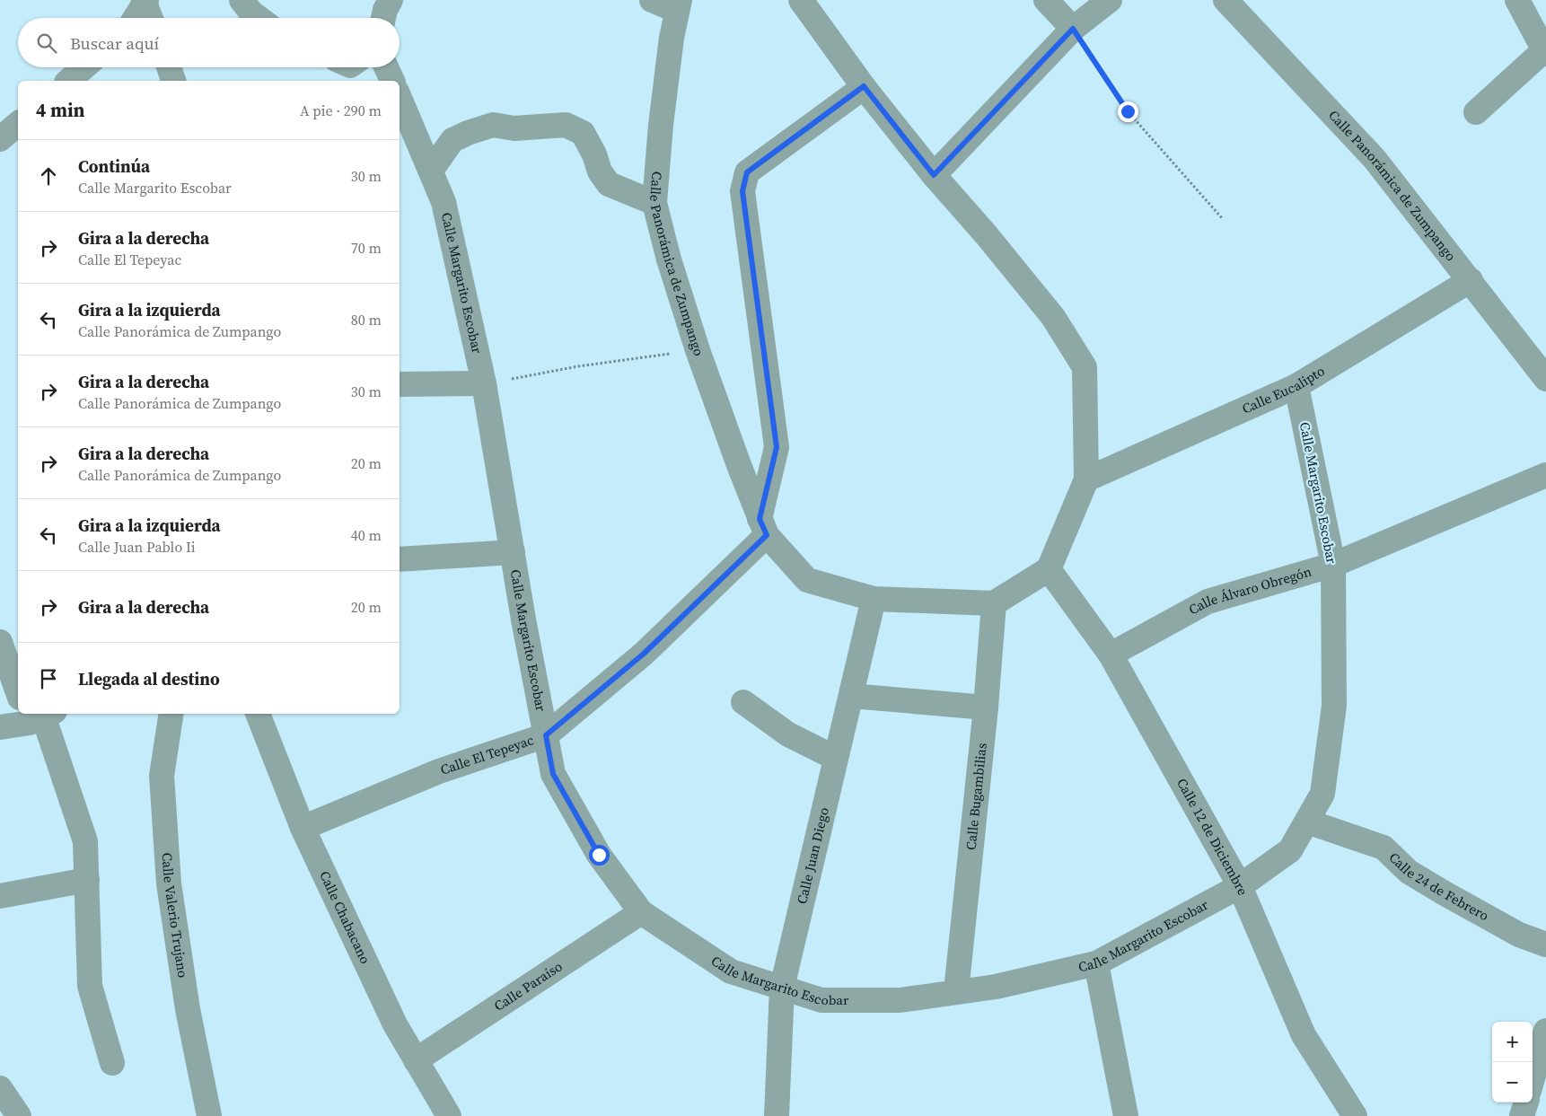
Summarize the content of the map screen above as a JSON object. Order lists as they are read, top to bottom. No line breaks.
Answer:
{"streets":{"street":["Calle Panorámica de Zumpango","Calle Margarito Escobar","Calle Eucalipto","Calle Álvaro Obregón","Calle El Tepeyac","Calle Bugambilias","Calle 12 de Diciembre","Calle Juan Diego","Calle 24 de Febrero","Calle Valerio Trujano","Calle Chabacano","Calle Paraíso"]},"crossings":[["Calle Panorámica de Zumpango","Calle Eucalipto"],["Calle Panorámica de Zumpango","Calle El Tepeyac"],["Calle Panorámica de Zumpango","Calle Bugambilias"],["Calle Panorámica de Zumpango","Calle Juan Diego"],["Calle Margarito Escobar","Calle Eucalipto"],["Calle Margarito Escobar","Calle Álvaro Obregón"],["Calle Margarito Escobar","Calle El Tepeyac"],["Calle Margarito Escobar","Calle Bugambilias"],["Calle Margarito Escobar","Calle 12 de Diciembre"],["Calle Margarito Escobar","Calle Juan Diego"],["Calle Margarito Escobar","Calle 24 de Febrero"],["Calle Margarito Escobar","Calle Paraíso"],["Calle Álvaro Obregón","Calle 12 de Diciembre"],["Calle El Tepeyac","Calle Chabacano"],["Calle Chabacano","Calle Paraíso"]],"page":{"search":"Buscar aquí","heading":["4 min","A pie · 290 m"],"list":[["Continúa","Calle Margarito Escobar","30 m"],["Gira a la derecha","Calle El Tepeyac","70 m"],["Gira a la izquierda","Calle Panorámica de Zumpango","80 m"],["Gira a la derecha","Calle Panorámica de Zumpango","30 m"],["Gira a la derecha","Calle Panorámica de Zumpango","20 m"],["Gira a la izquierda","Calle Juan Pablo Ii","40 m"],["Gira a la derecha","20 m"],"Llegada al destino"],"map_buttons":["+","−"]}}
